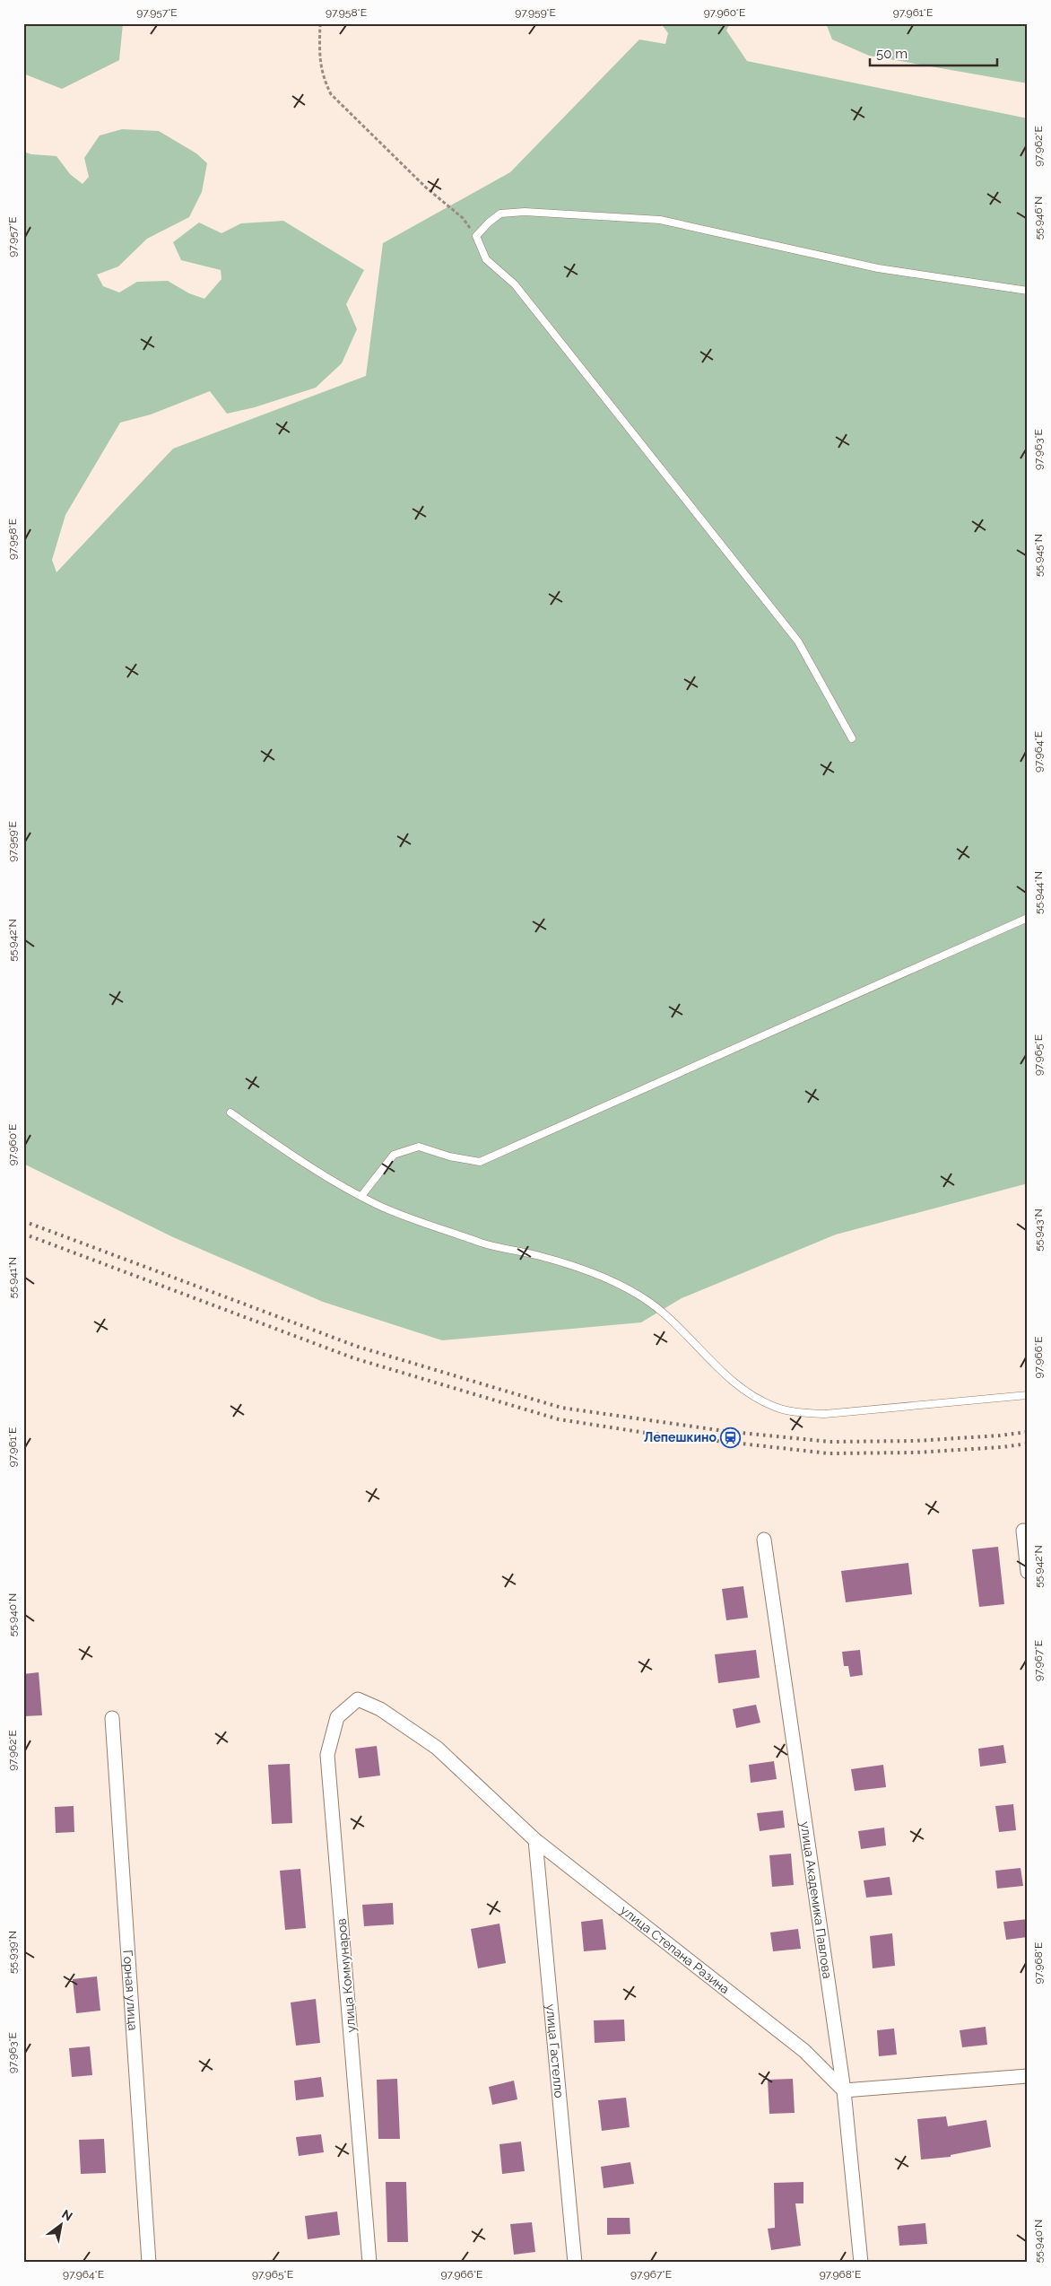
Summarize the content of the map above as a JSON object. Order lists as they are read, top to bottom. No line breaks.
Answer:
{"streets":{"street":["улица Академика Павлова","улица Степана Разина","улица Коммунаров","Горная улица","улица Гастелло"]},"crossings":[["улица Академика Павлова","улица Степана Разина"],["улица Степана Разина","улица Коммунаров"],["улица Степана Разина","улица Гастелло"]],"places":{"station":["Лепешкино"]},"scale_bar":"50 m","north":"top right","coordinates":["97.957°E","97.958°E","97.959°E","97.960°E","97.961°E","97.962°E","55.946°N","97.963°E","55.945°N","97.964°E","55.944°N","55.942°N","97.965°E","55.943°N","55.941°N","97.966°E","55.940°N","97.967°E","55.939°N","97.968°E"]}
